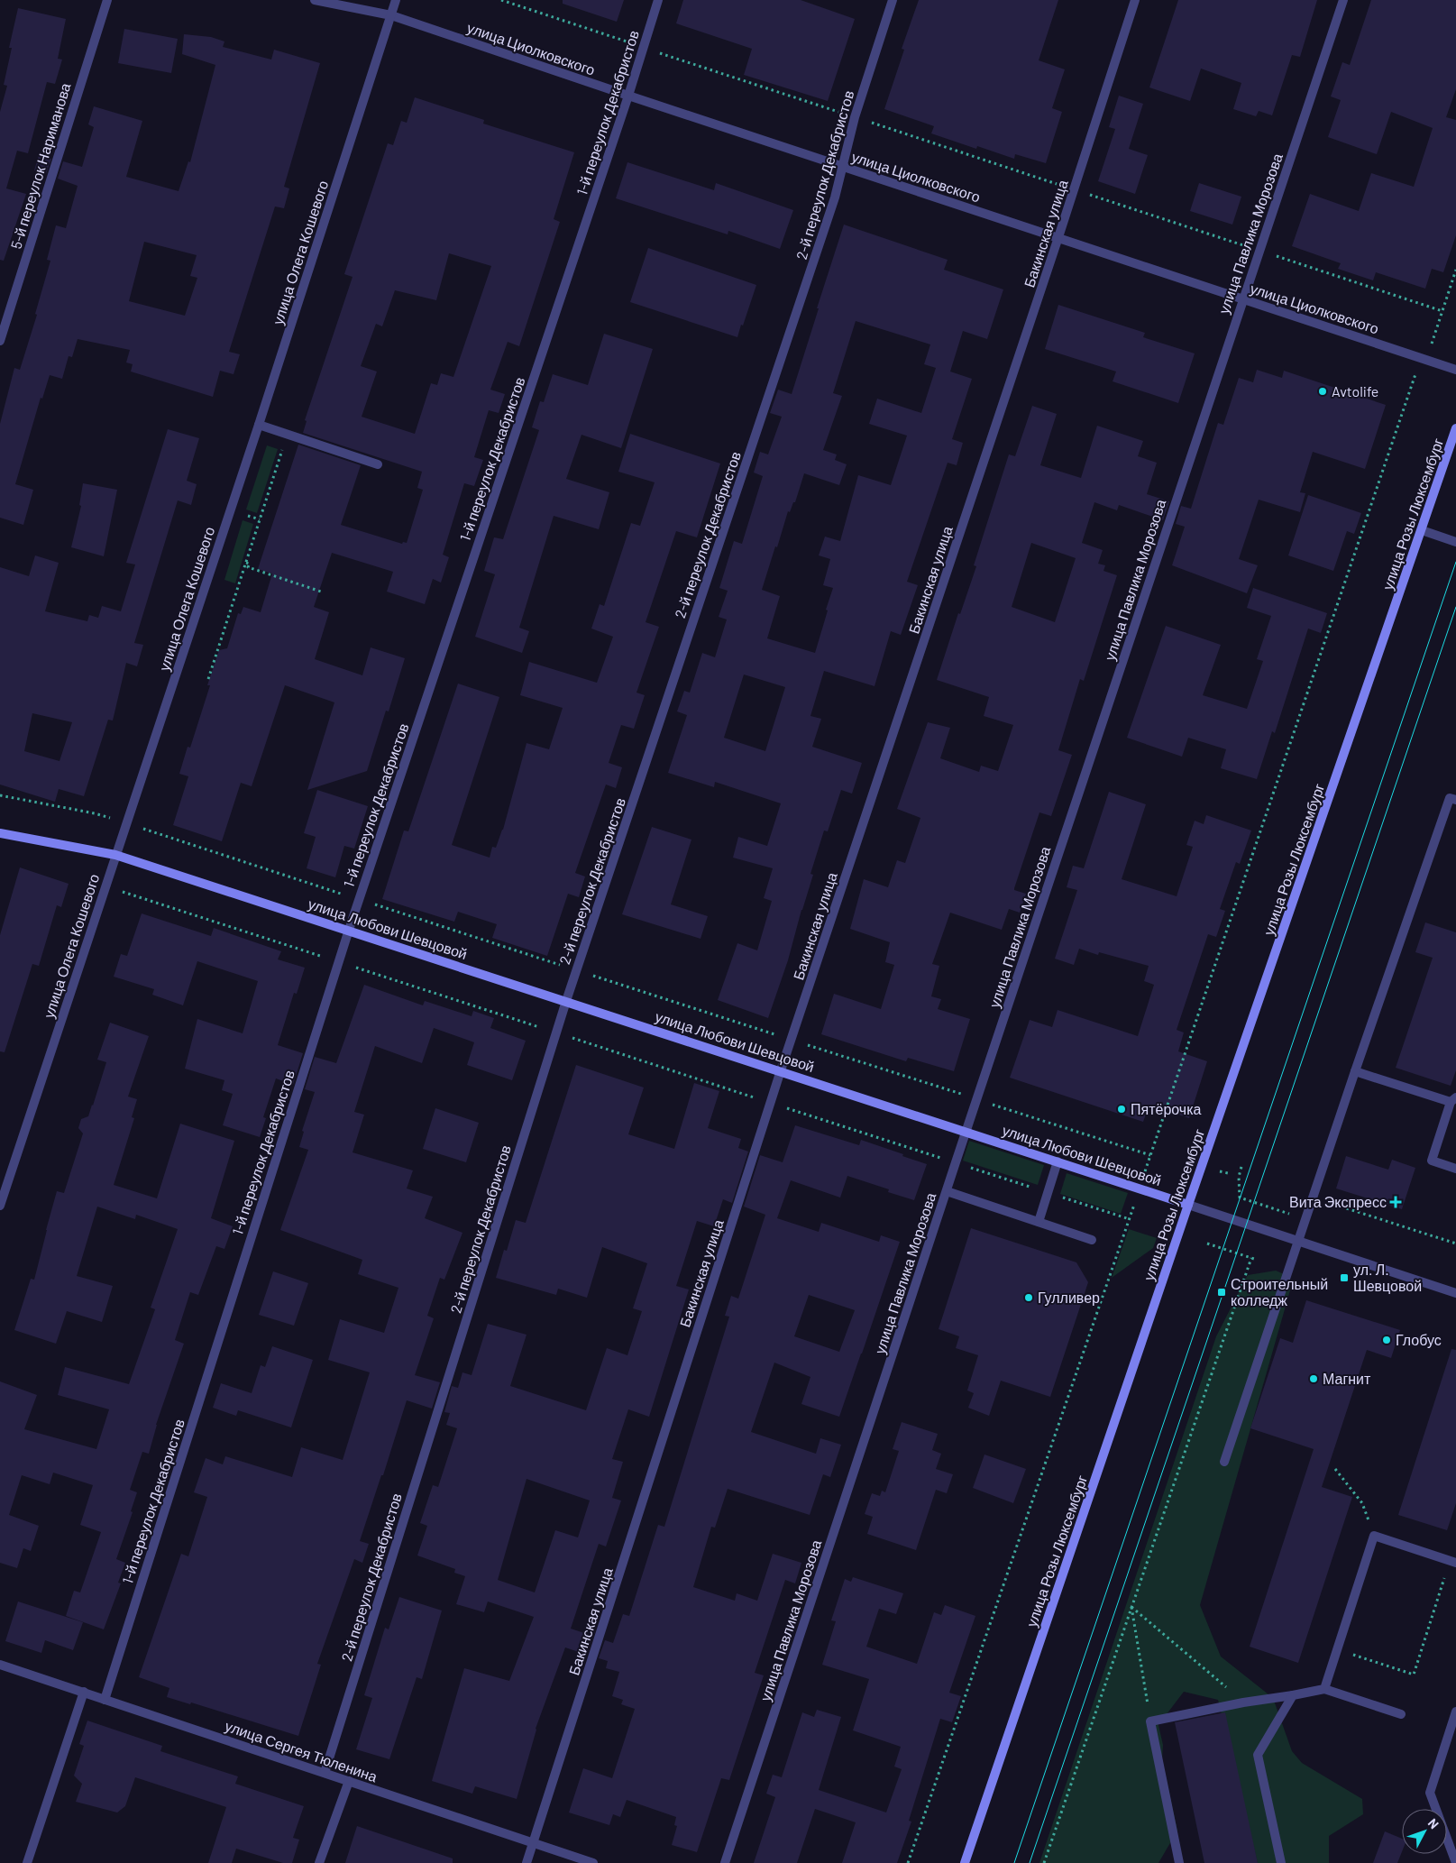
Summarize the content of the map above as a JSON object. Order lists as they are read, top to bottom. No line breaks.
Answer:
{"streets":{"main road":["улица Розы Люксембург","улица Любови Шевцовой"],"street":["улица Циолковского","1-й переулок Декабристов","5-й переулок Нариманова","2-й переулок Декабристов","Бакинская улица","улица Павлика Морозова","улица Олега Кошевого","улица Сергея Тюленина"]},"crossings":[["улица Циолковского","1-й переулок Декабристов"],["улица Циолковского","2-й переулок Декабристов"],["улица Циолковского","Бакинская улица"],["улица Циолковского","улица Павлика Морозова"],["улица Циолковского","улица Олега Кошевого"],["1-й переулок Декабристов","улица Любови Шевцовой"],["1-й переулок Декабристов","улица Сергея Тюленина"],["2-й переулок Декабристов","улица Любови Шевцовой"],["2-й переулок Декабристов","улица Сергея Тюленина"],["Бакинская улица","улица Любови Шевцовой"],["Бакинская улица","улица Сергея Тюленина"],["улица Павлика Морозова","улица Любови Шевцовой"],["улица Олега Кошевого","улица Любови Шевцовой"],["улица Розы Люксембург","улица Любови Шевцовой"]],"places":{"other":["Avtolife","Пятёрочка","Гулливер","Глобус","Магнит"],"health":["Вита Экспресс"],"transit":["ул. Л. Шевцовой","Строительный колледж"]},"north":"top right"}
